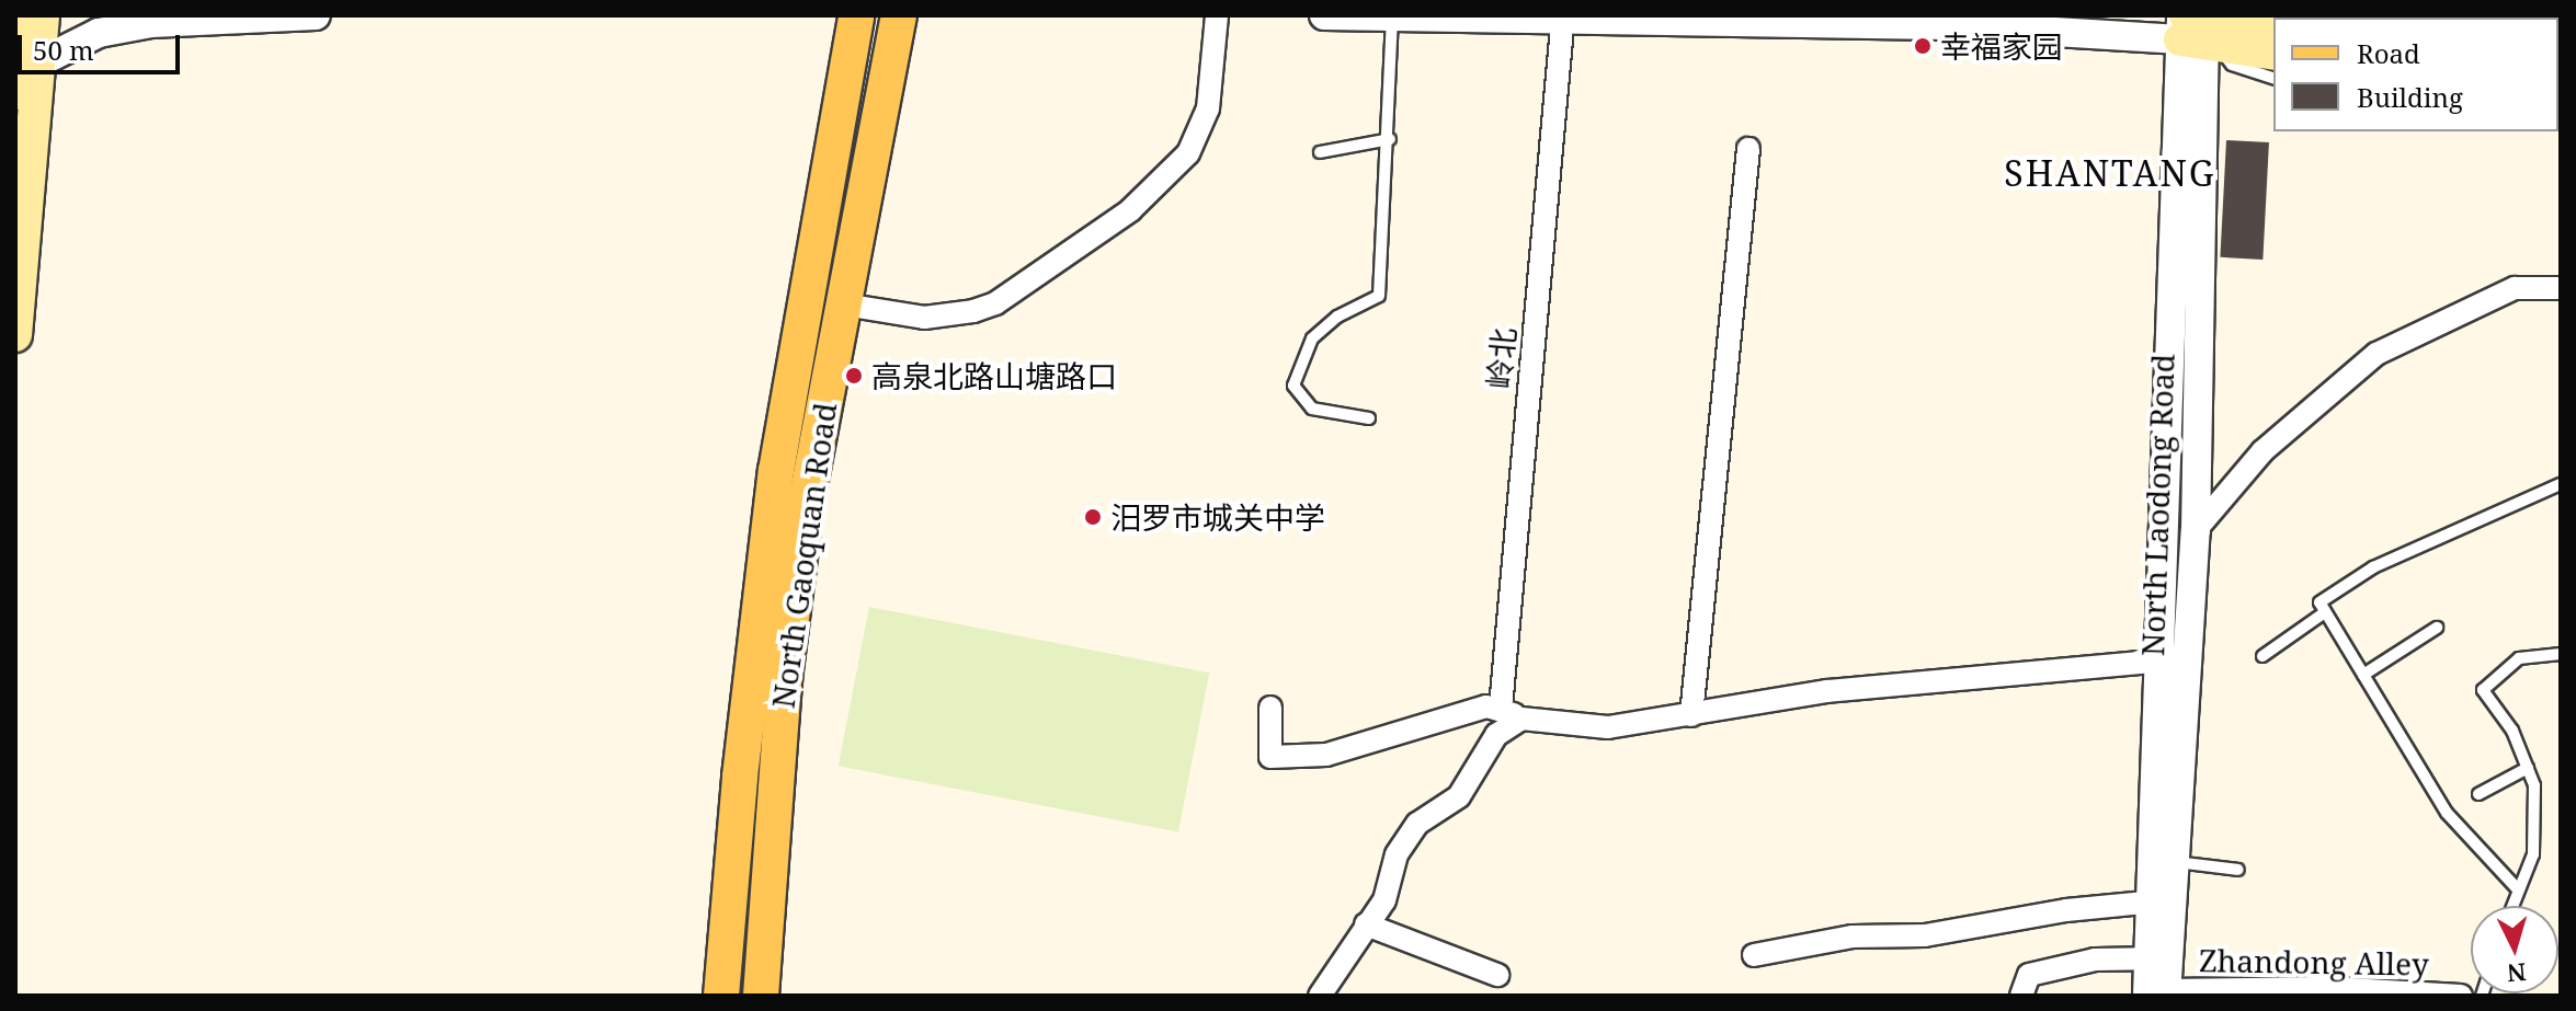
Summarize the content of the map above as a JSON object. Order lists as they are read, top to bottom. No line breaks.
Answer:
{"streets":{"main road":["North Gaoquan Road"],"street":["岭北","North Laodong Road","Zhandong Alley"]},"crossings":[["North Laodong Road","Zhandong Alley"]],"districts":["SHANTANG"],"places":["幸福家园","高泉北路山塘路口","汨罗市城关中学"],"legend":["Road","Building"],"scale_bar":"50 m","north":"bottom"}
